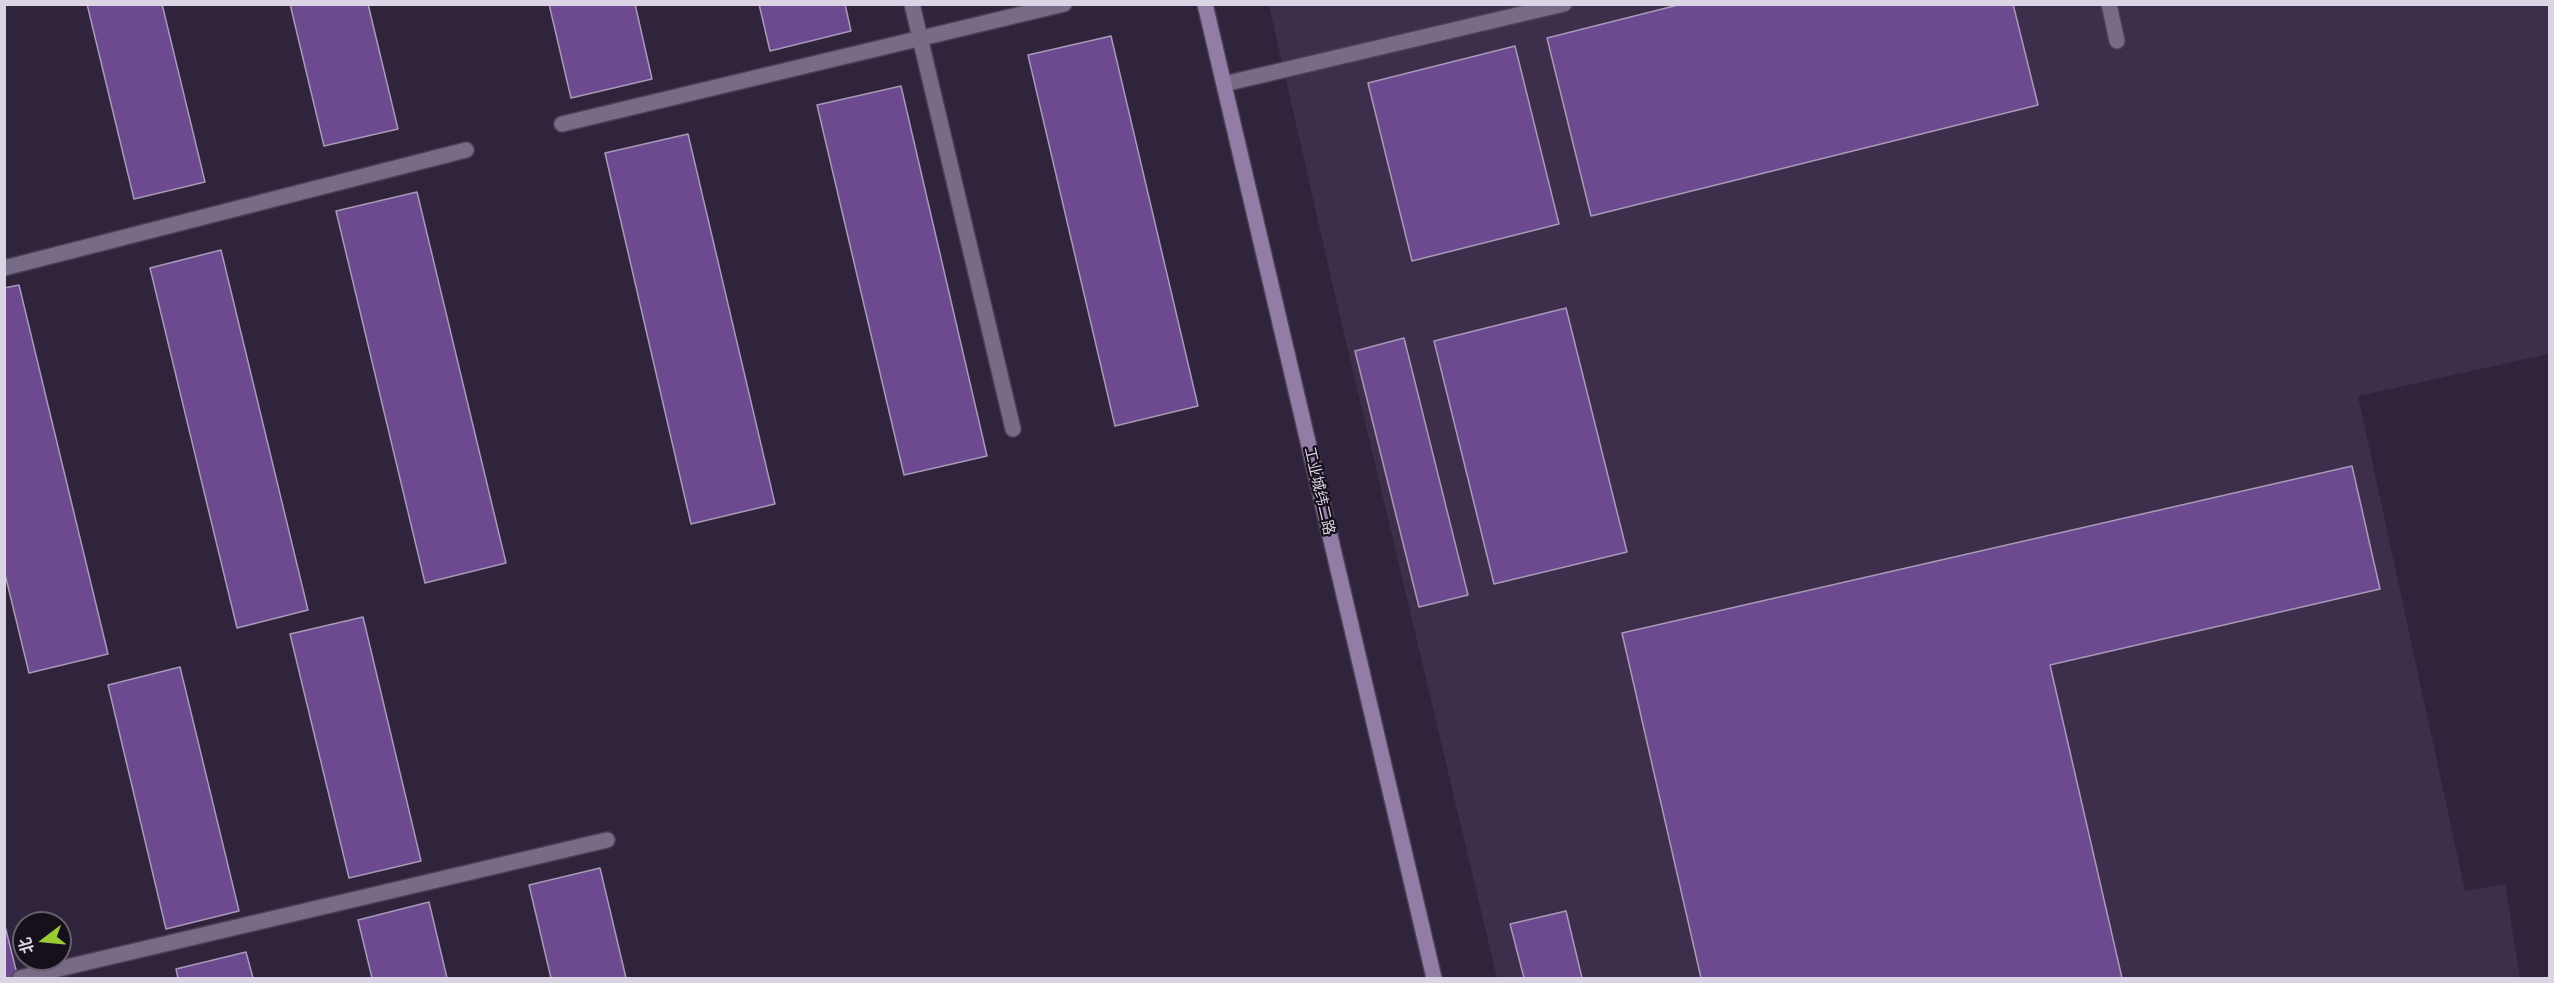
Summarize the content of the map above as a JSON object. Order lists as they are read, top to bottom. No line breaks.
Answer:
{"streets":{"street":["工业城纬二路"]},"north":"left"}
